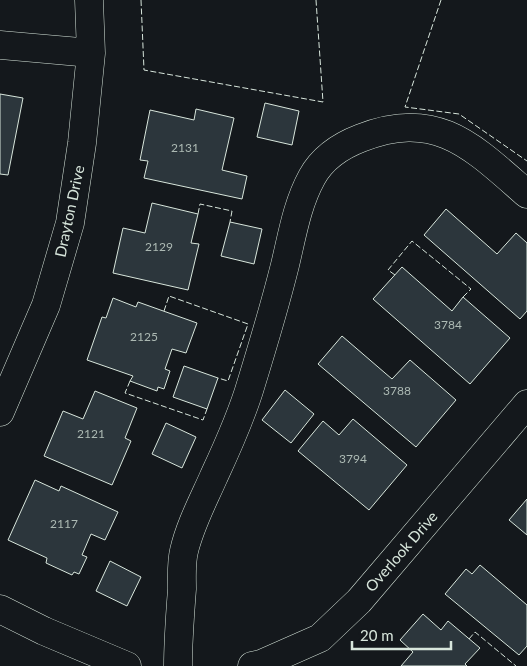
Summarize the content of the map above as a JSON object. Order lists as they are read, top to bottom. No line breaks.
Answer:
{"streets":{"street":["Drayton Drive","Overlook Drive"]},"house_numbers":["2131","2129","3784","2125","3788","2121","3794","2117"],"scale_bar":"20 m"}
